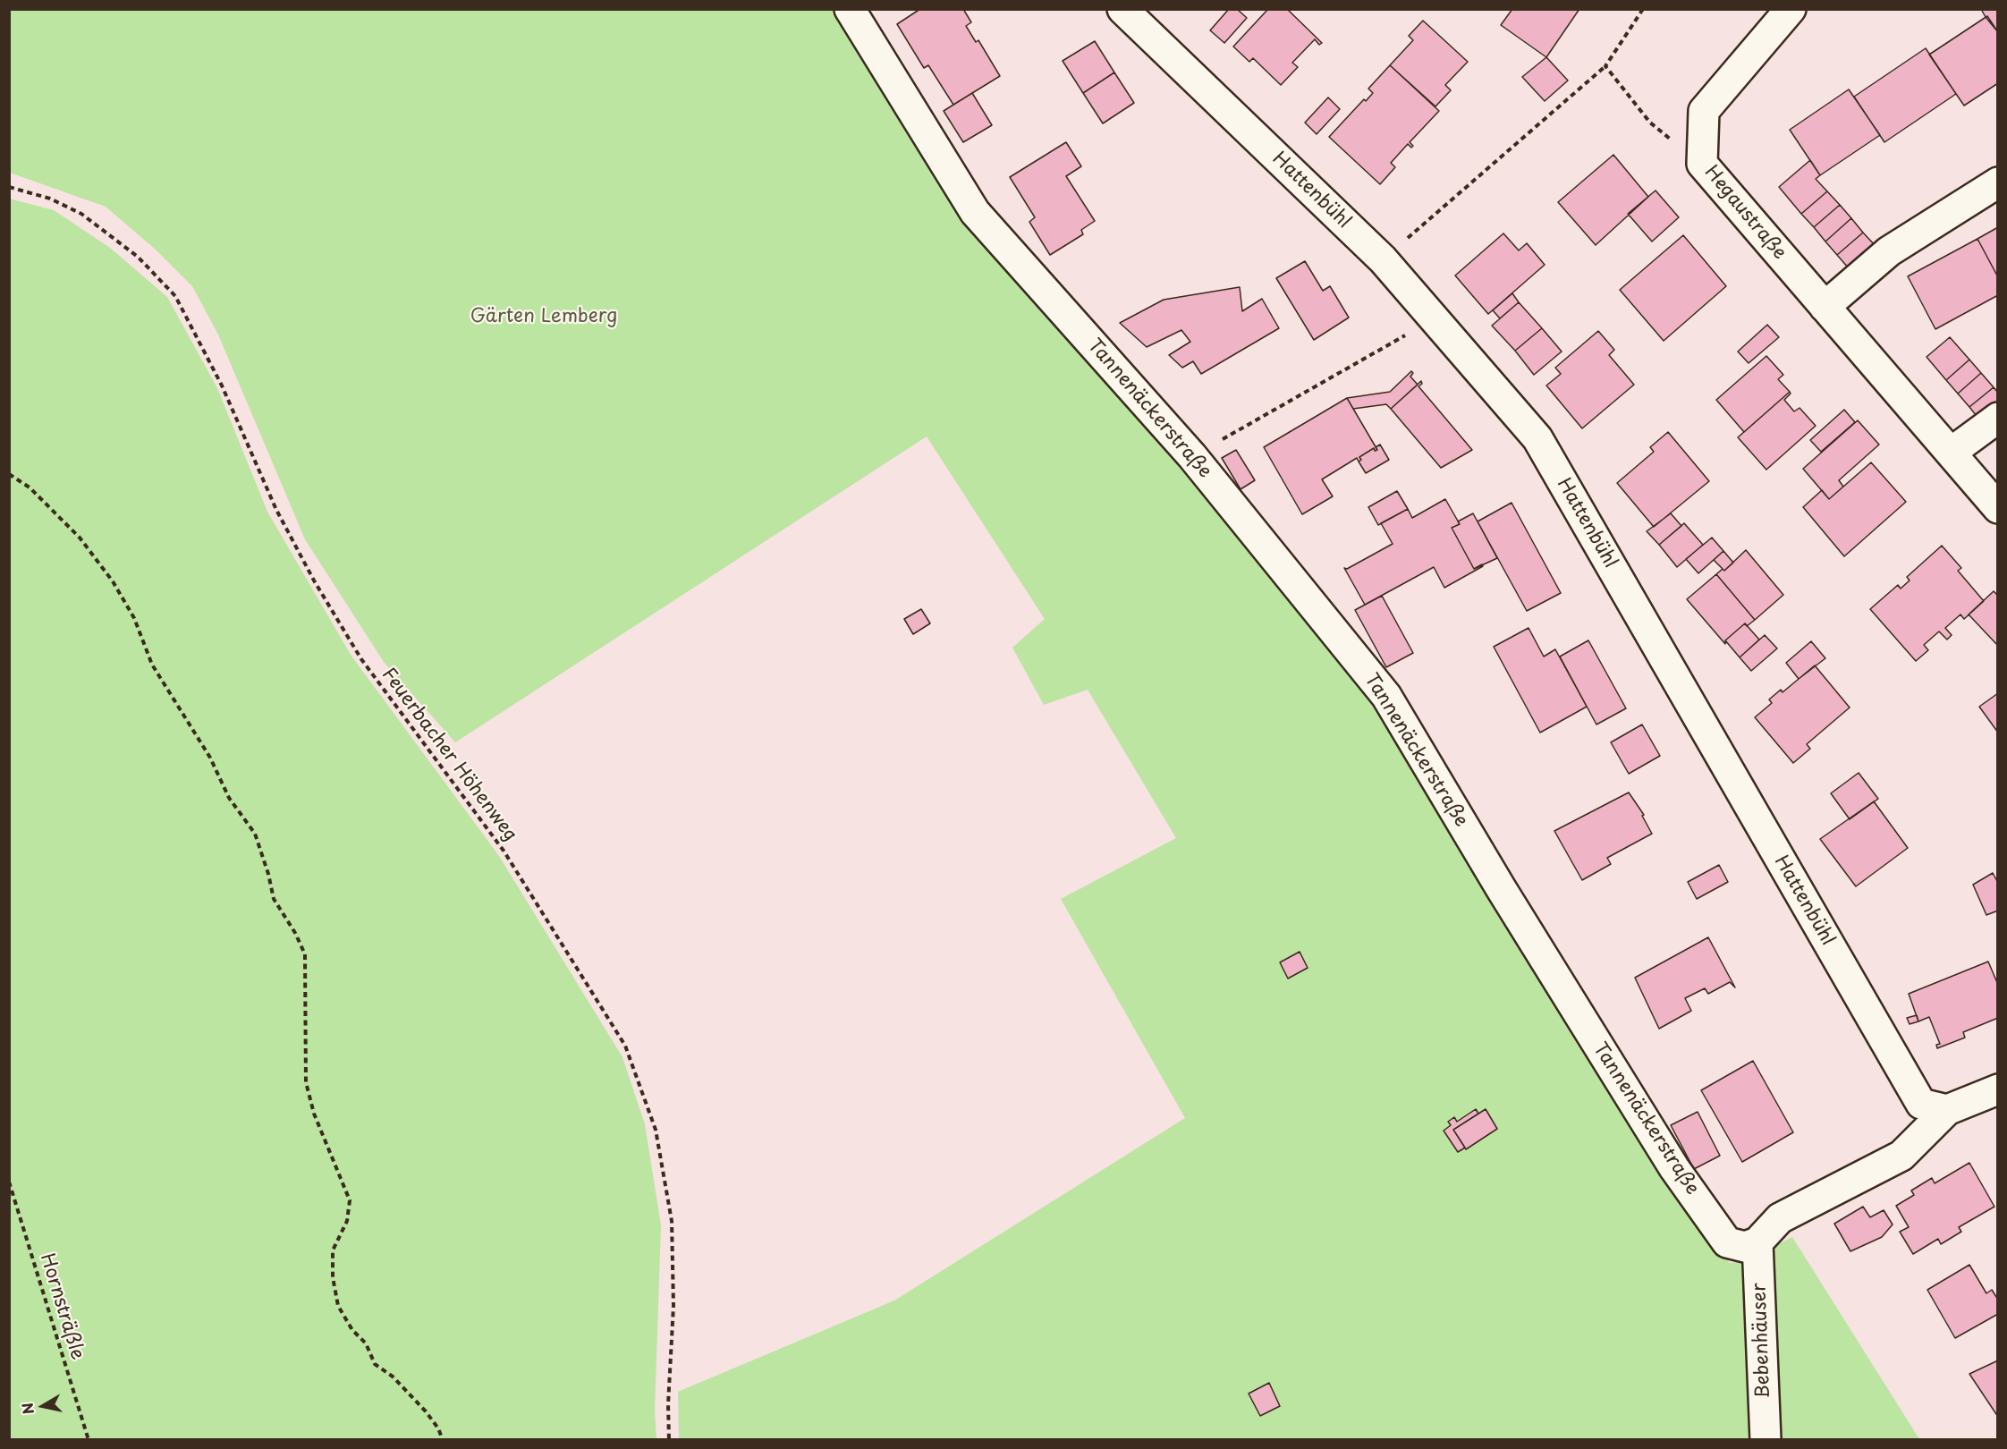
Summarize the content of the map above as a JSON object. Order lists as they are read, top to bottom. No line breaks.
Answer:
{"streets":{"street":["Hattenbühl","Hegaustraße","Tannenäckerstraße","Bebenhäuser"],"path":["Feuerbacher Höhenweg","Hornsträßle"]},"crossings":[["Tannenäckerstraße","Bebenhäuser"]],"parks":["Gärten Lemberg"],"north":"left"}
